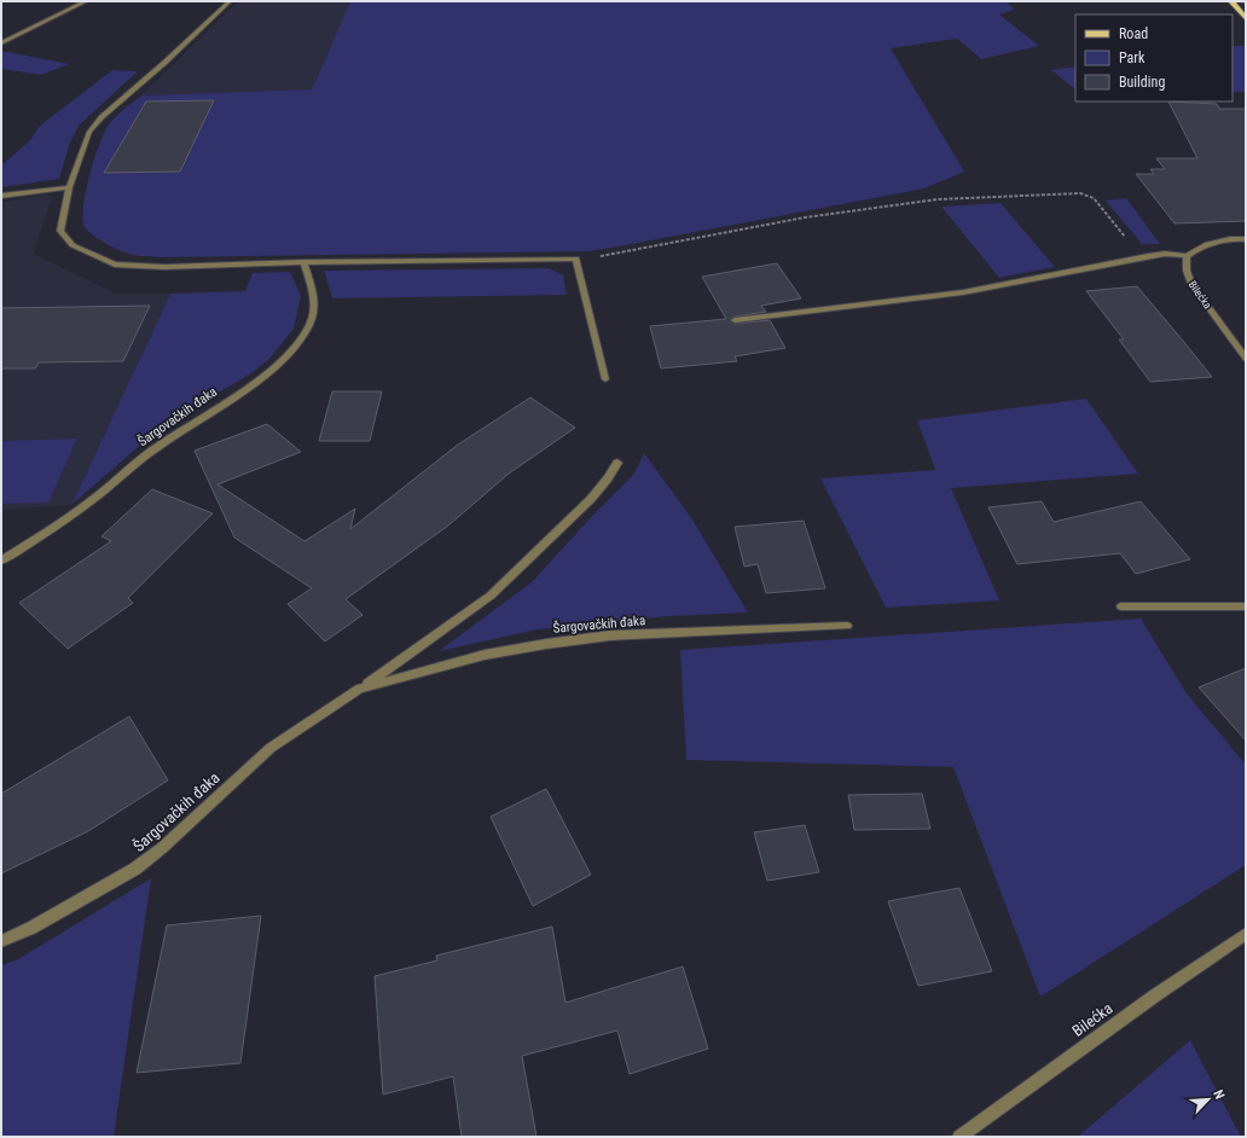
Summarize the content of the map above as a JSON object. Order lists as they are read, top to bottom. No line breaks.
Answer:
{"streets":{"street":["Bilećka","Šargovačkih đaka"]},"legend":["Road","Park","Building"],"north":"top right"}
